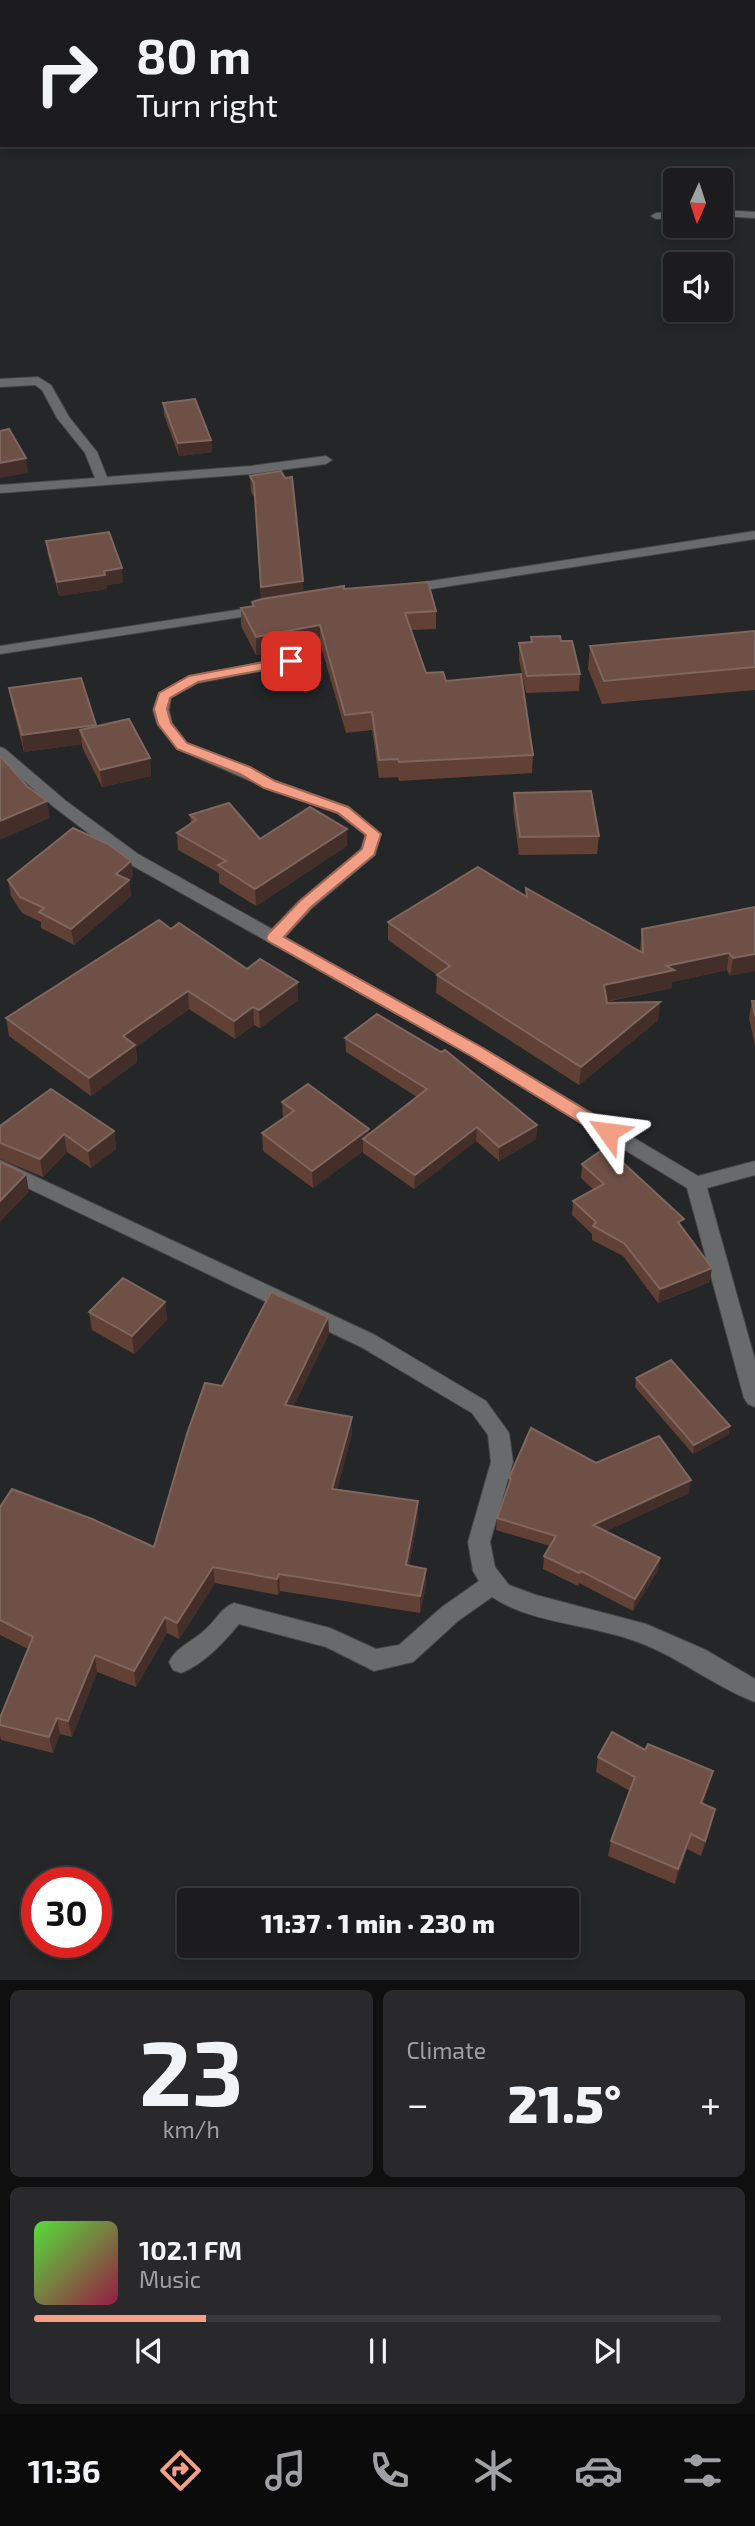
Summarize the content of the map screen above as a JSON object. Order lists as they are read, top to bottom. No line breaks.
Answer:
{"north":"bottom","page":{"turn":["80 m","Turn right"],"limit":"30","trip":"11:37 · 1 min · 230 m","tile":[["23","km/h"],"Climate"],"heat":["−","21.5°","+"],"song":["102.1 FM","Music"],"tabs":"11:36"}}
